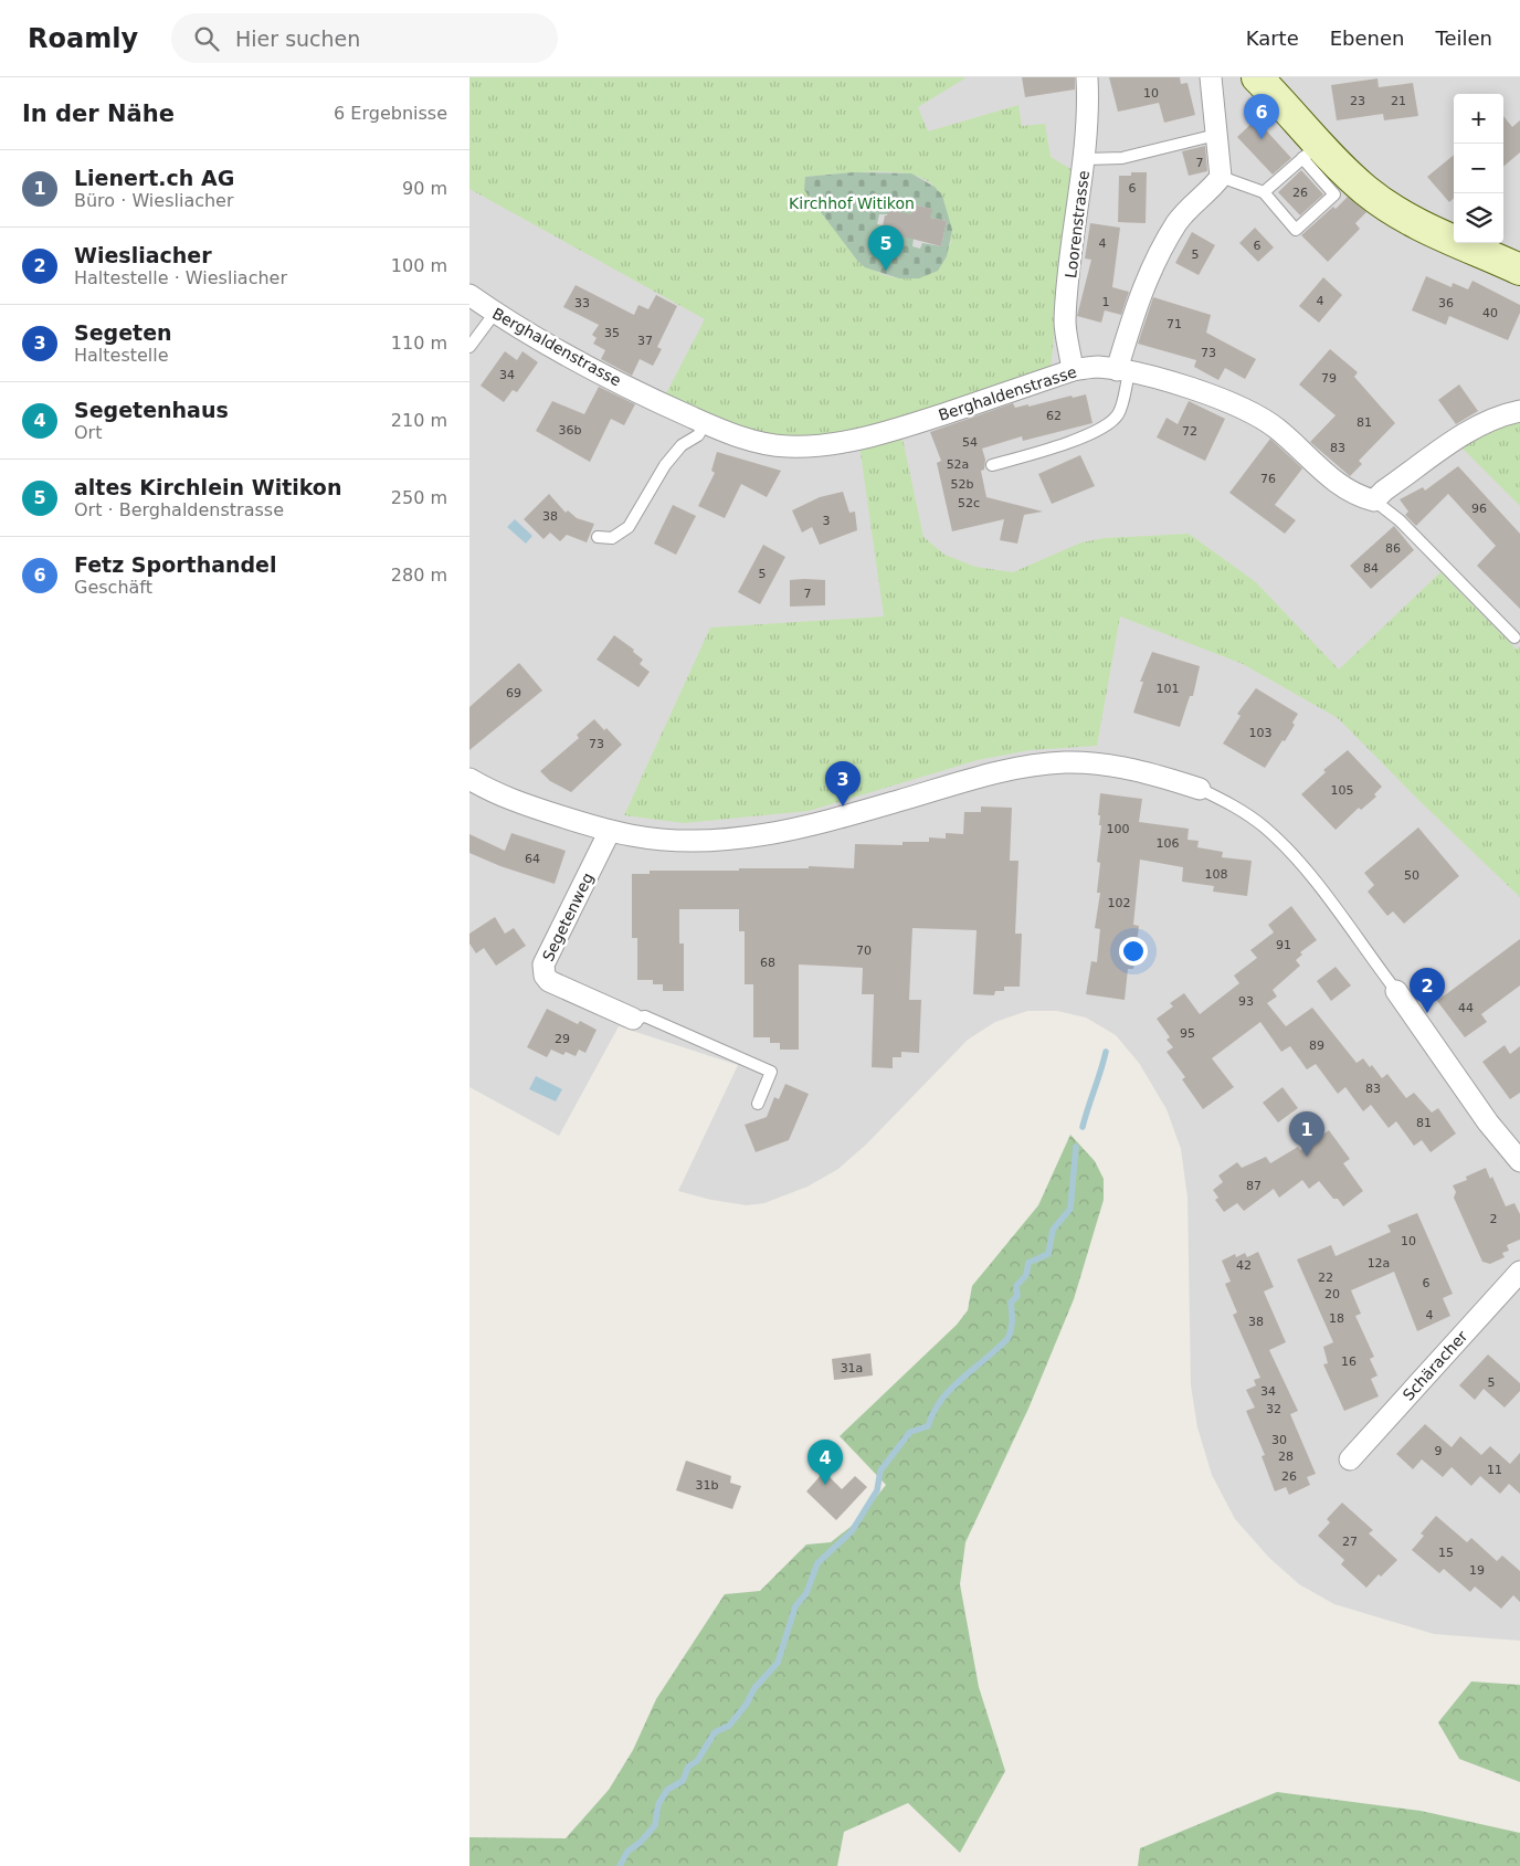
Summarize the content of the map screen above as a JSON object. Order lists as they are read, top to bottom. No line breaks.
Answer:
{"streets":{"street":["Loorenstrasse","Berghaldenstrasse","Segetenweg","Schäracher"]},"crossings":[["Loorenstrasse","Berghaldenstrasse"]],"parks":["Kirchhof Witikon"],"house_numbers":["10","23","21","7","6","26","4","6","5","4","1","33","36","40","71","35","37","73","34","79","62","81","36b","72","54","83","52a","76","52b","52c","96","38","3","86","84","5","7","101","69","103","73","105","100","106","64","108","50","102","91","70","68","93","44","95","29","89","83","81","87","2","10","12a","42","22","6","20","4","18","38","16","31a","5","34","32","30","9","28","11","26","31b","27","15","19"],"page":{"header":"Roamly","search":"Hier suchen","nav":["Karte","Ebenen","Teilen"],"heading":["In der Nähe","6 Ergebnisse"],"map_buttons":["+","−"],"pins":["6","5","3","2","1","4"],"list":[{"mark":"1","name":"Lienert.ch AG","note":"Büro · Wiesliacher","value":"90 m"},{"mark":"2","name":"Wiesliacher","note":"Haltestelle · Wiesliacher","value":"100 m"},{"mark":"3","name":"Segeten","note":"Haltestelle","value":"110 m"},{"mark":"4","name":"Segetenhaus","note":"Ort","value":"210 m"},{"mark":"5","name":"altes Kirchlein Witikon","note":"Ort · Berghaldenstrasse","value":"250 m"},{"mark":"6","name":"Fetz Sporthandel","note":"Geschäft","value":"280 m"}]}}
